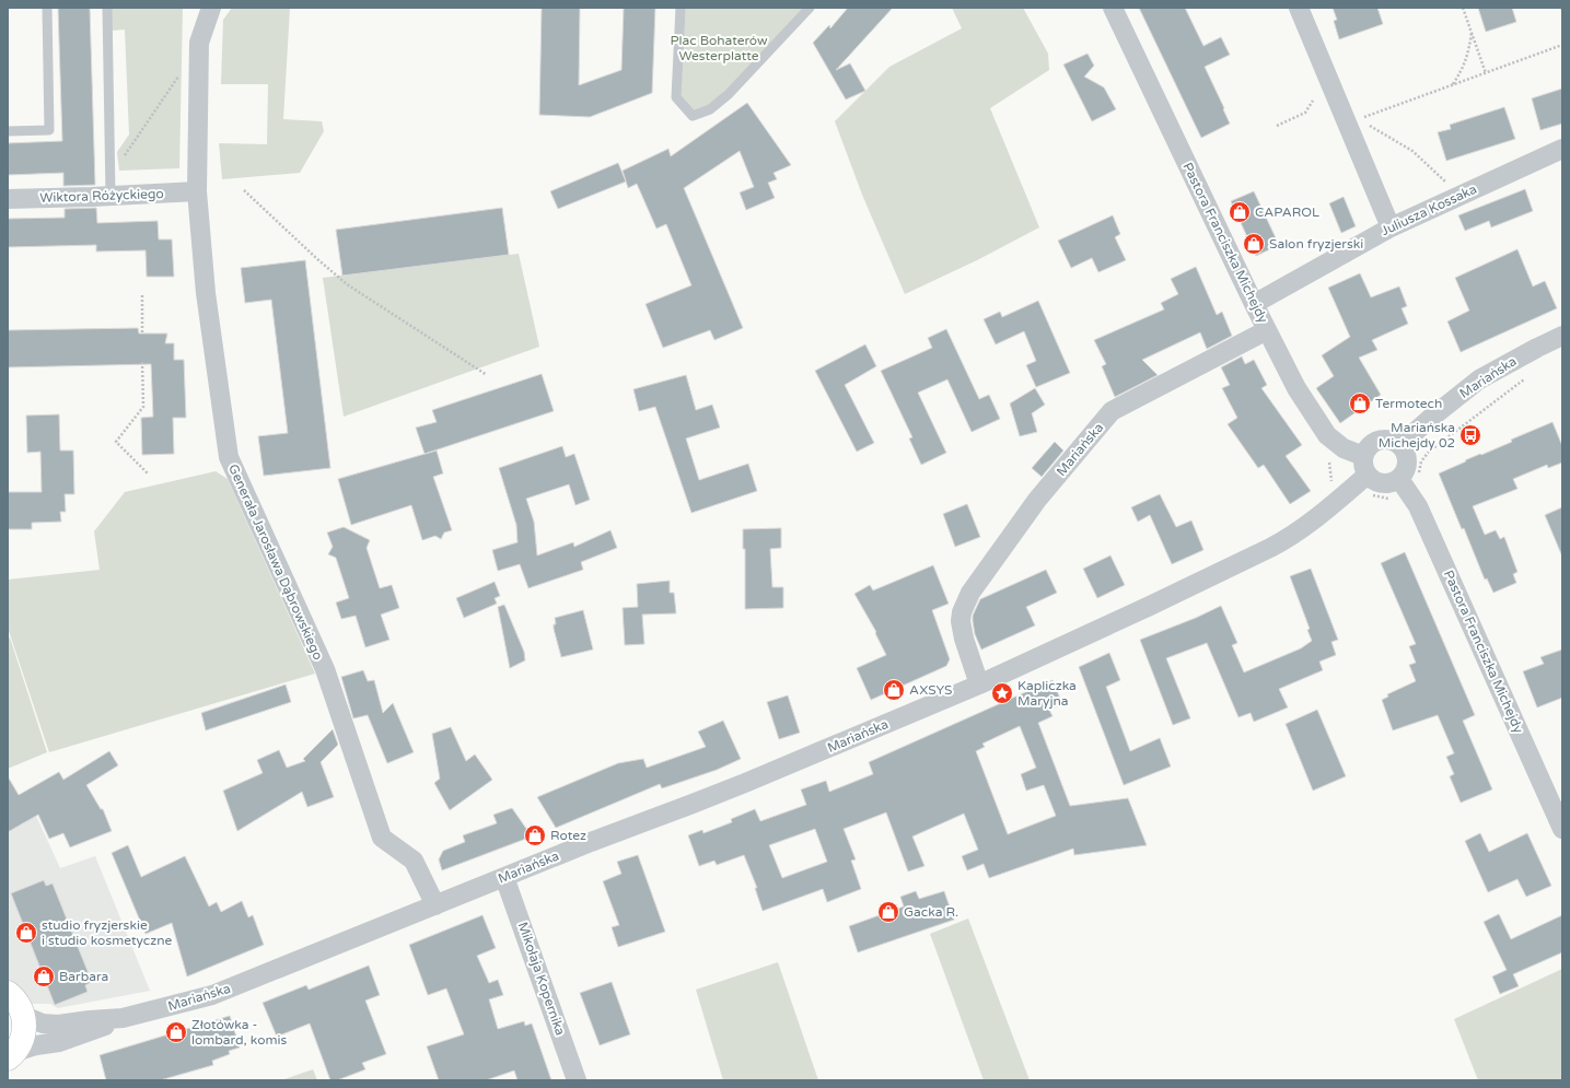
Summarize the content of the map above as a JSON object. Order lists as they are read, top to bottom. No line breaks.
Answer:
{"streets":{"street":["Wiktora Różyckiego","Juliusza Kossaka","Pastora Franciszka Michejdy","Mariańska","Generała Jarosława Dąbrowskiego","Mikołaja Kopernika"]},"crossings":[["Wiktora Różyckiego","Generała Jarosława Dąbrowskiego"],["Juliusza Kossaka","Pastora Franciszka Michejdy"],["Pastora Franciszka Michejdy","Mariańska"],["Mariańska","Generała Jarosława Dąbrowskiego"],["Mariańska","Mikołaja Kopernika"]],"parks":["Plac Bohaterów Westerplatte"],"places":{"shop":["CAPAROL","Salon fryzjerski","Termotech","AXSYS","Rotez","Gacka R.","studio fryzjerskie i studio kosmetyczne","Barbara","Złotówka - lombard, komis"],"bus stop":["Mariańska Michejdy 02"],"place":["Kapliczka Maryjna"]}}
